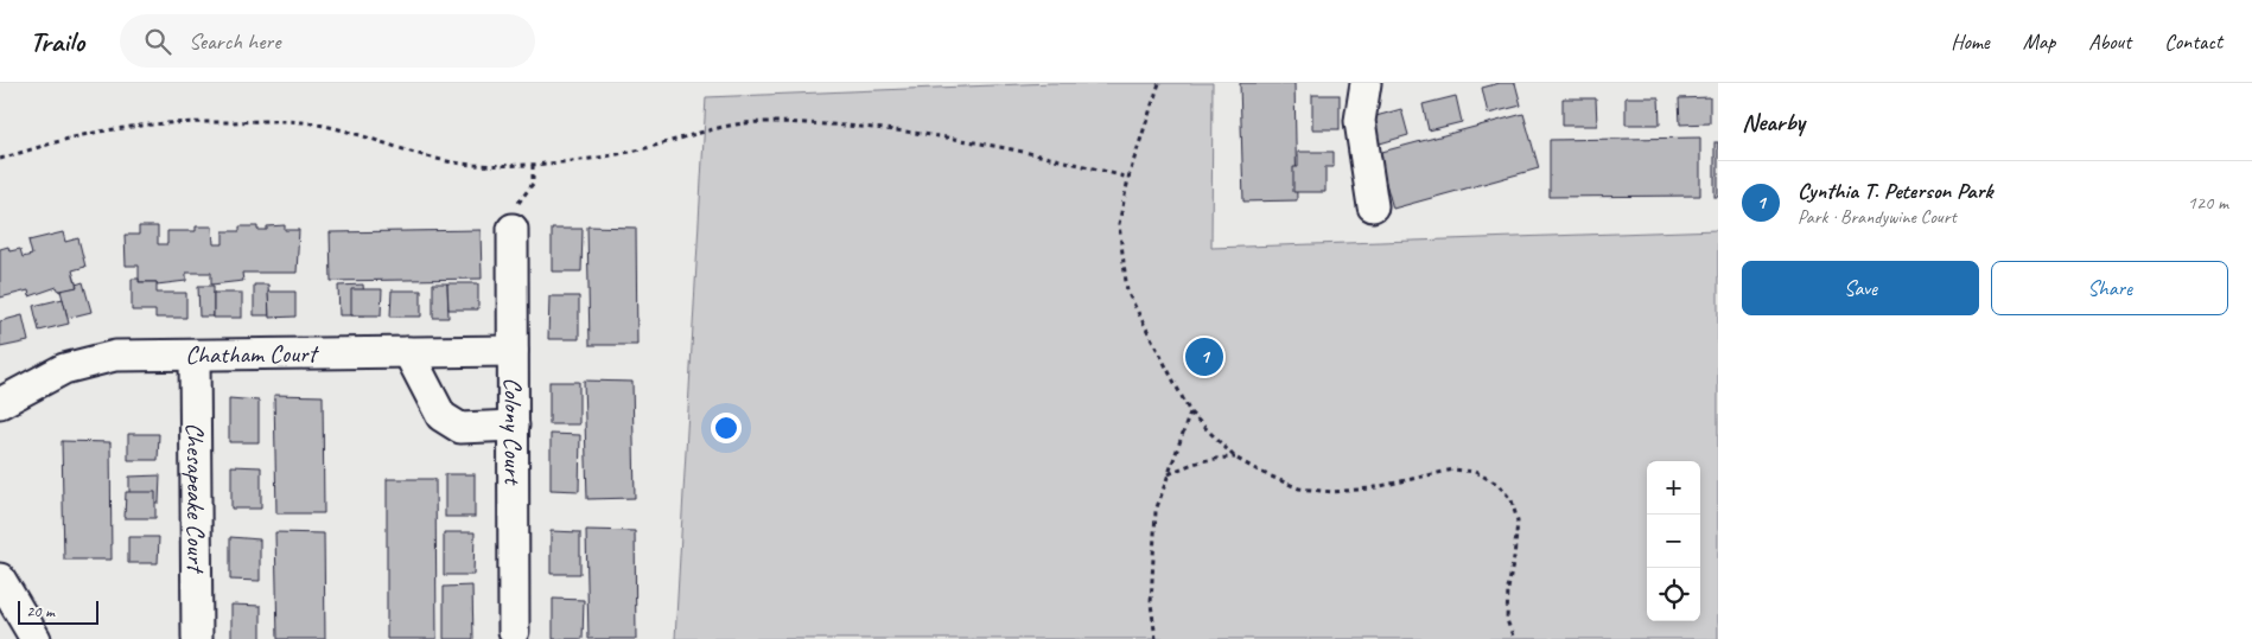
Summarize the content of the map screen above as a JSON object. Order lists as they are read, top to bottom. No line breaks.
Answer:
{"streets":{"street":["Chatham Court","Colony Court","Chesapeake Court"]},"crossings":[["Chatham Court","Colony Court"],["Chatham Court","Chesapeake Court"]],"scale_bar":"20 m","page":{"header":"Trailo","search":"Search here","nav":["Home","Map","About","Contact"],"heading":"Nearby","list":[{"mark":"1","name":"Cynthia T. Peterson Park","note":"Park · Brandywine Court","value":"120 m"}],"buttons":["Save","Share"],"pins":"1","map_buttons":["+","−"],"scale":"20 m"}}
